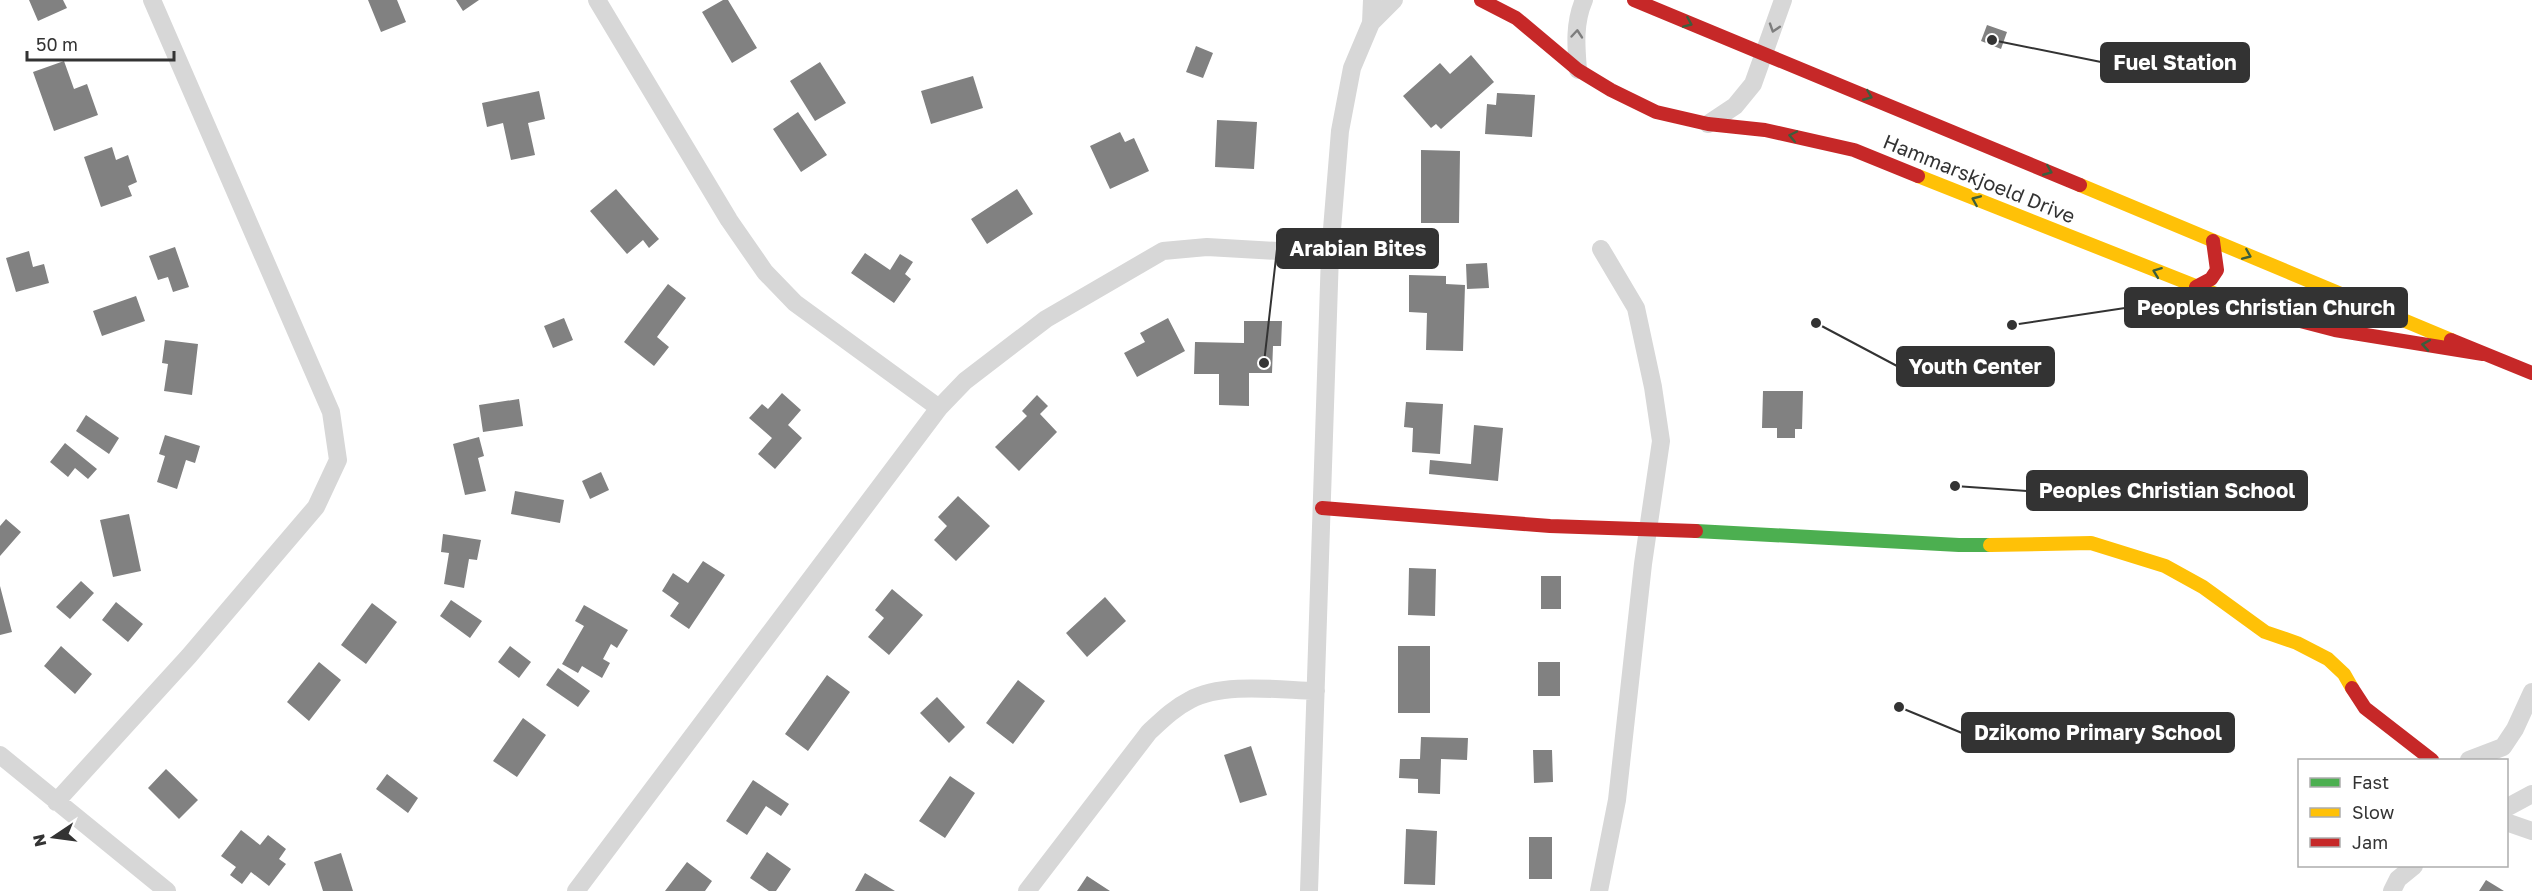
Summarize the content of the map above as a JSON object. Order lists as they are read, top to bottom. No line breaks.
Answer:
{"streets":{"main road":["Hammarskjoeld Drive"]},"places":["Fuel Station","Youth Center","Peoples Christian Church","Arabian Bites","Peoples Christian School","Dzikomo Primary School"],"legend":["Fast","Slow","Jam"],"scale_bar":"50 m","north":"left"}
